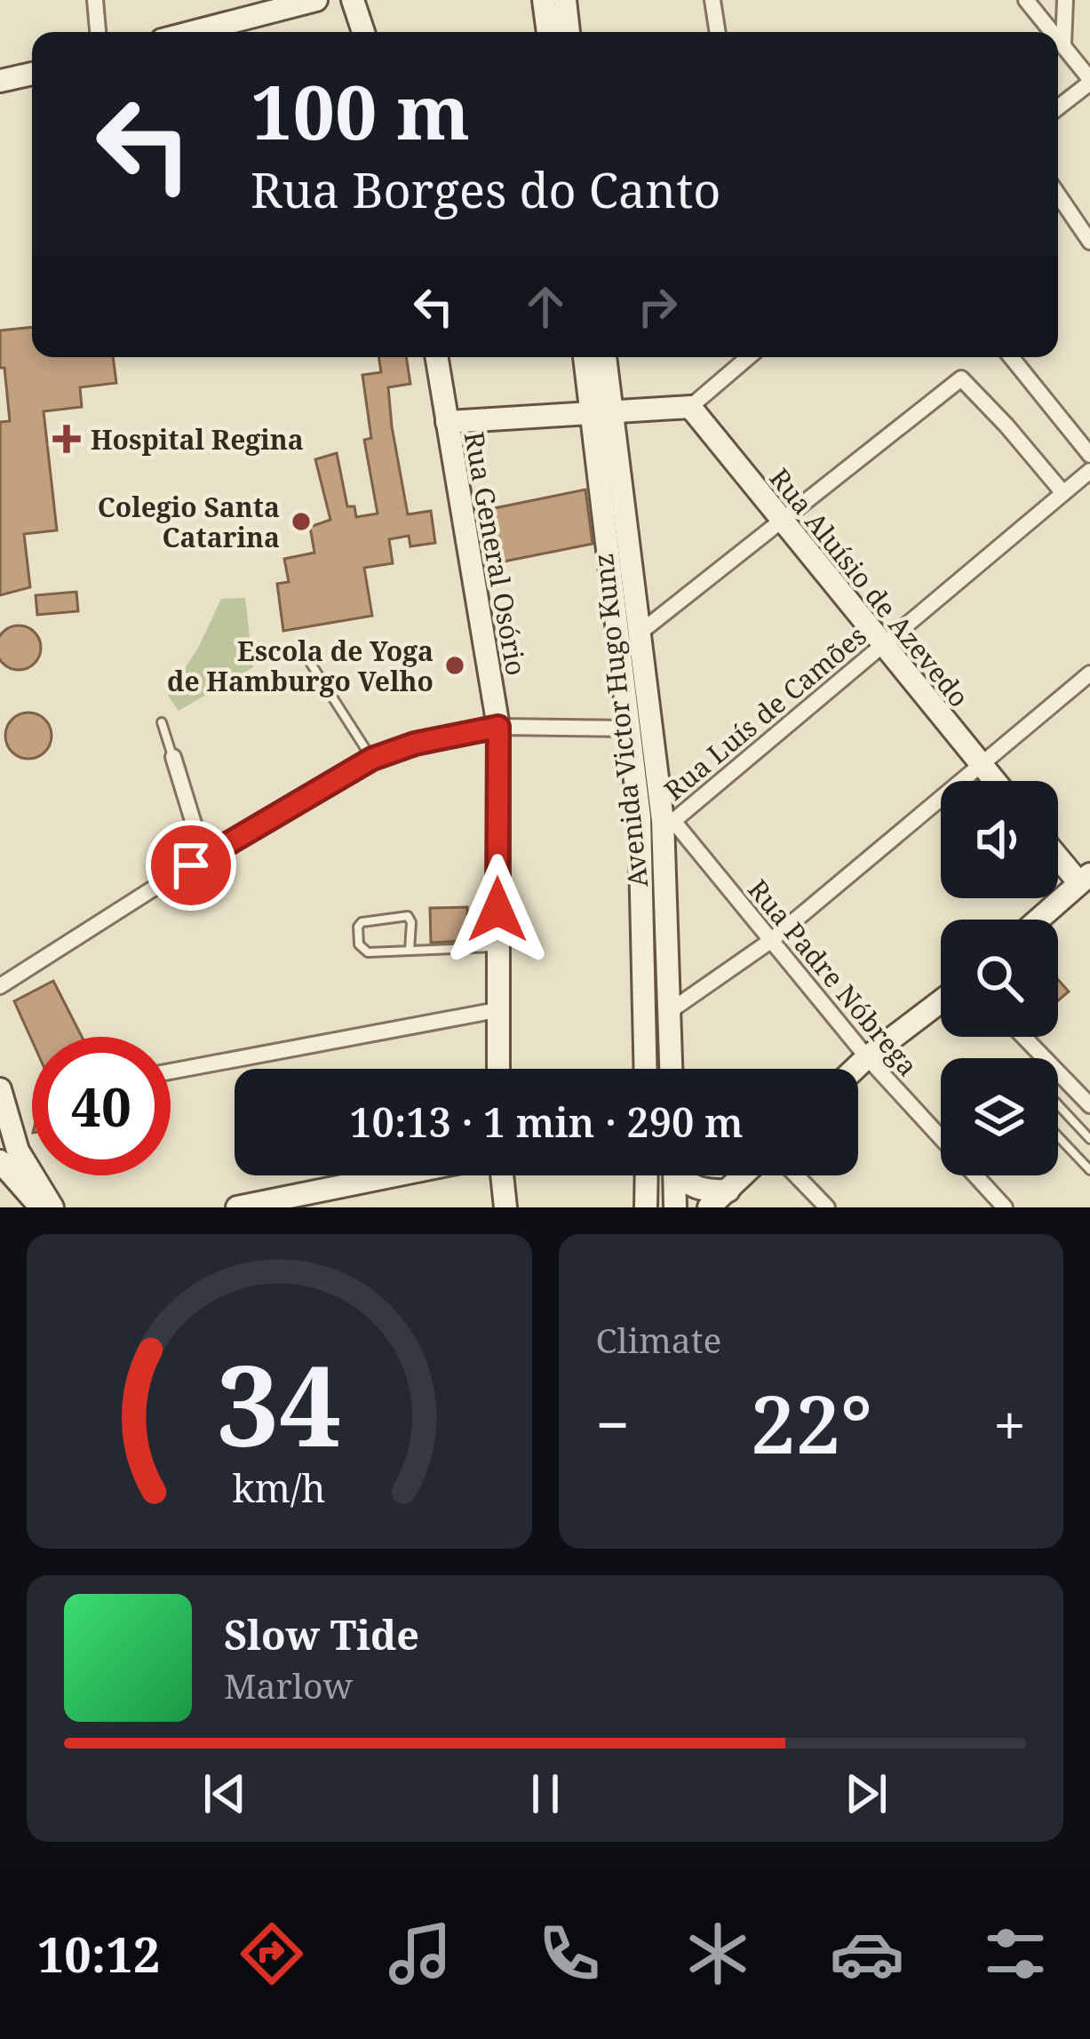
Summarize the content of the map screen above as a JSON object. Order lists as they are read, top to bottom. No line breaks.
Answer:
{"streets":{"street":["Rua General Osório","Rua Aluísio de Azevedo","Rua Luís de Camões","Avenida Victor Hugo Kunz","Rua Padre Nóbrega"]},"crossings":[["Rua Aluísio de Azevedo","Rua Luís de Camões"],["Rua Luís de Camões","Avenida Victor Hugo Kunz"],["Rua Luís de Camões","Rua Padre Nóbrega"],["Avenida Victor Hugo Kunz","Rua Padre Nóbrega"]],"places":{"health":["Hospital Regina"],"other":["Colegio Santa Catarina","Escola de Yoga de Hamburgo Velho"]},"page":{"turn":["100 m","Rua Borges do Canto"],"limit":"40","trip":"10:13 · 1 min · 290 m","tile":"Climate","heat":["−","22°","+"],"song":["Slow Tide","Marlow"],"tabs":"10:12","gauge":["34","km/h"]}}
